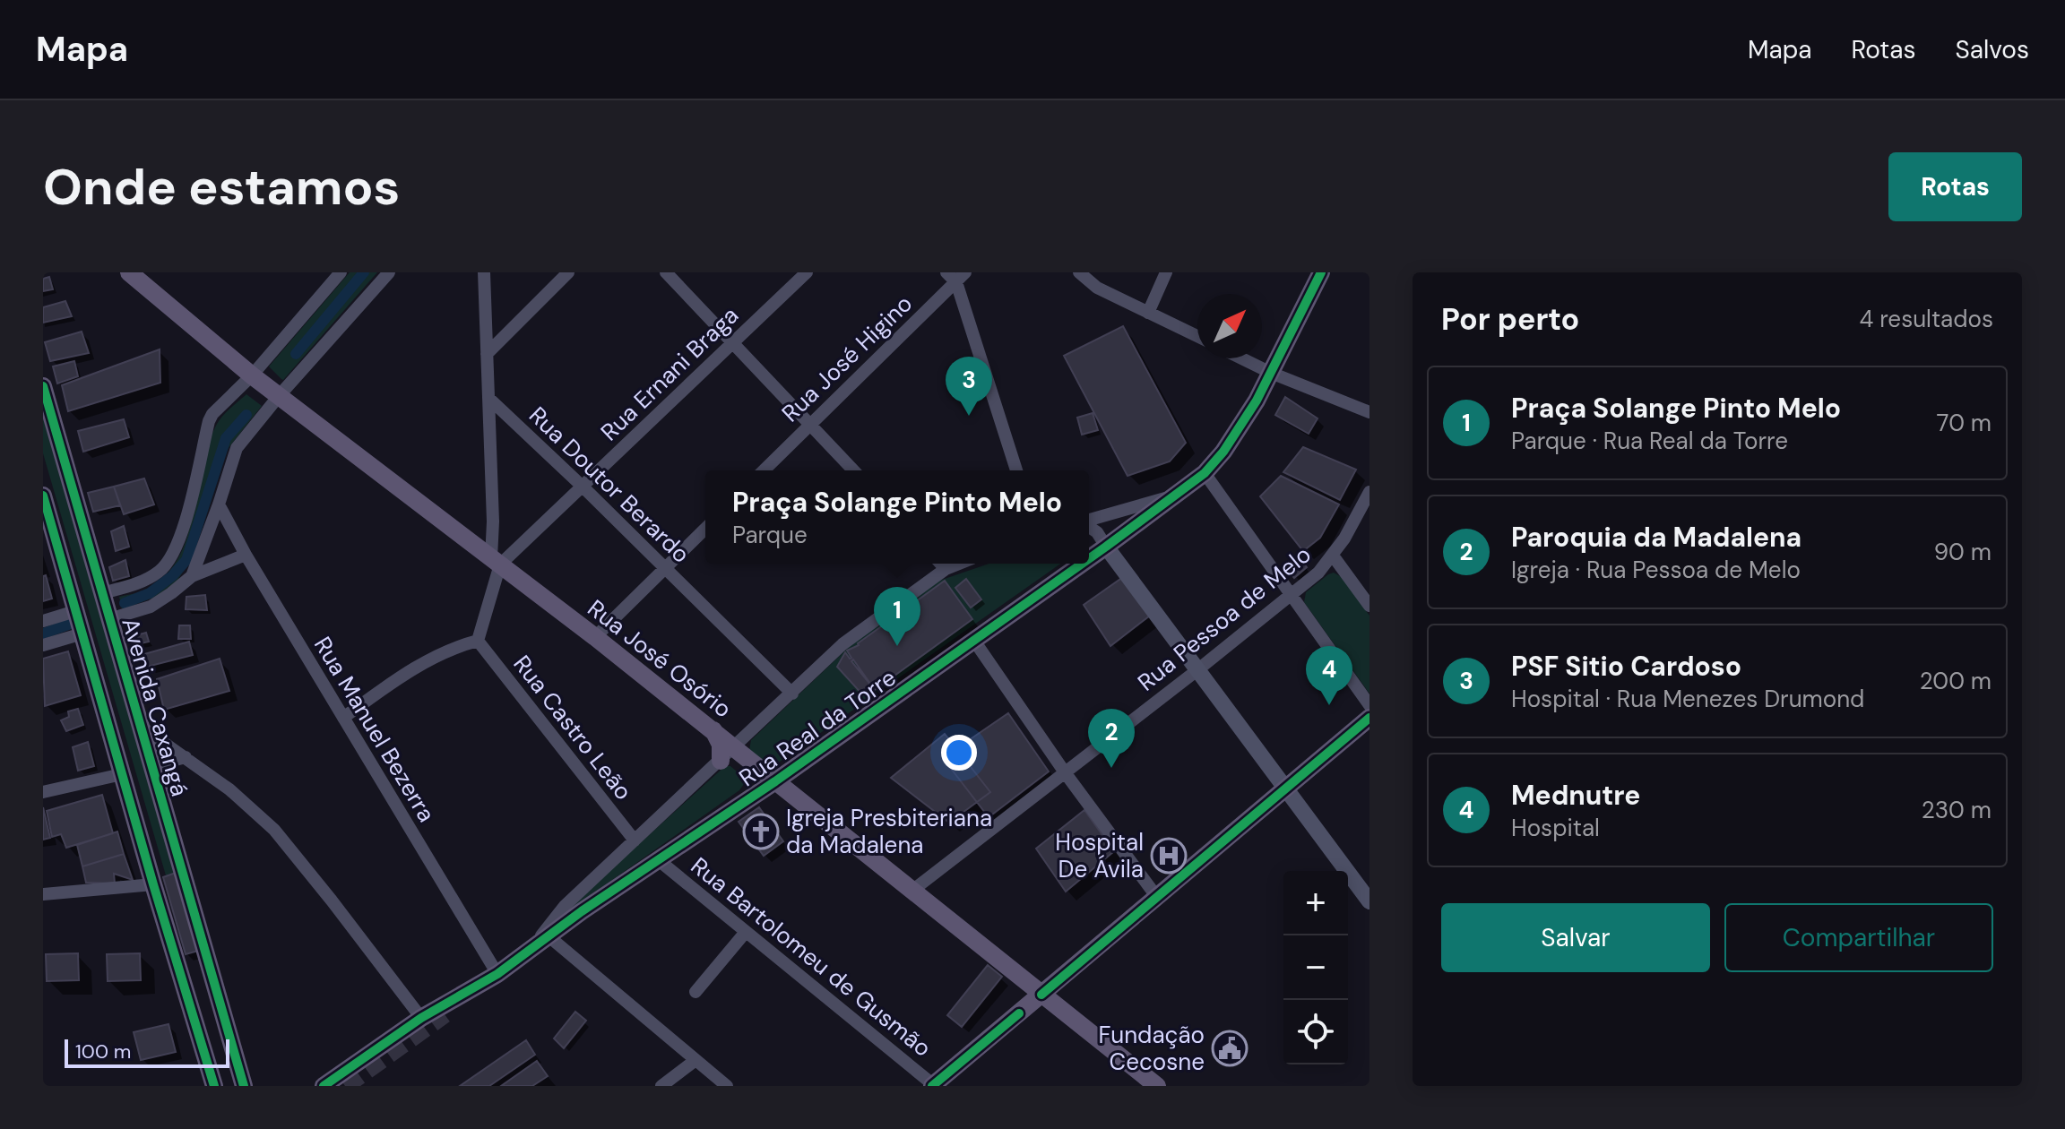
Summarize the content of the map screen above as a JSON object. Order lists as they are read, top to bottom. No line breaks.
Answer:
{"streets":{"main road":["Rua José Osório","Avenida Caxangá","Rua Real da Torre"],"street":["Rua José Higino","Rua Ernani Braga","Rua Doutor Berardo","Rua Pessoa de Melo","Rua Castro Leão","Rua Manuel Bezerra","Rua Bartolomeu de Gusmão"]},"crossings":[["Rua Ernani Braga","Rua Doutor Berardo"],["Rua Ernani Braga","Rua José Osório"],["Rua Doutor Berardo","Rua Real da Torre"],["Rua Pessoa de Melo","Rua José Osório"],["Rua José Osório","Rua Real da Torre"],["Rua Castro Leão","Rua Real da Torre"],["Rua Real da Torre","Rua Manuel Bezerra"],["Rua Real da Torre","Rua Bartolomeu de Gusmão"]],"places":{"church":["Igreja Presbiteriana da Madalena"],"hospital":["Hospital De Ávila"],"public building":["Fundação Cecosne"]},"scale_bar":"100 m","north":"top right","page":{"header":"Mapa","nav":["Mapa","Rotas","Salvos"],"buttons":["Rotas",["Salvar","Compartilhar"]],"title":"Onde estamos","heading":["Por perto","4 resultados"],"pins":["3","1","4","2"],"list":[{"mark":"1","name":"Praça Solange Pinto Melo","note":"Parque · Rua Real da Torre","value":"70 m"},{"mark":"2","name":"Paroquia da Madalena","note":"Igreja · Rua Pessoa de Melo","value":"90 m"},{"mark":"3","name":"PSF Sitio Cardoso","note":"Hospital · Rua Menezes Drumond","value":"200 m"},{"mark":"4","name":"Mednutre","note":"Hospital","value":"230 m"}],"popup":["Praça Solange Pinto Melo","Parque"],"map_buttons":["+","−"],"scale":"100 m"}}
